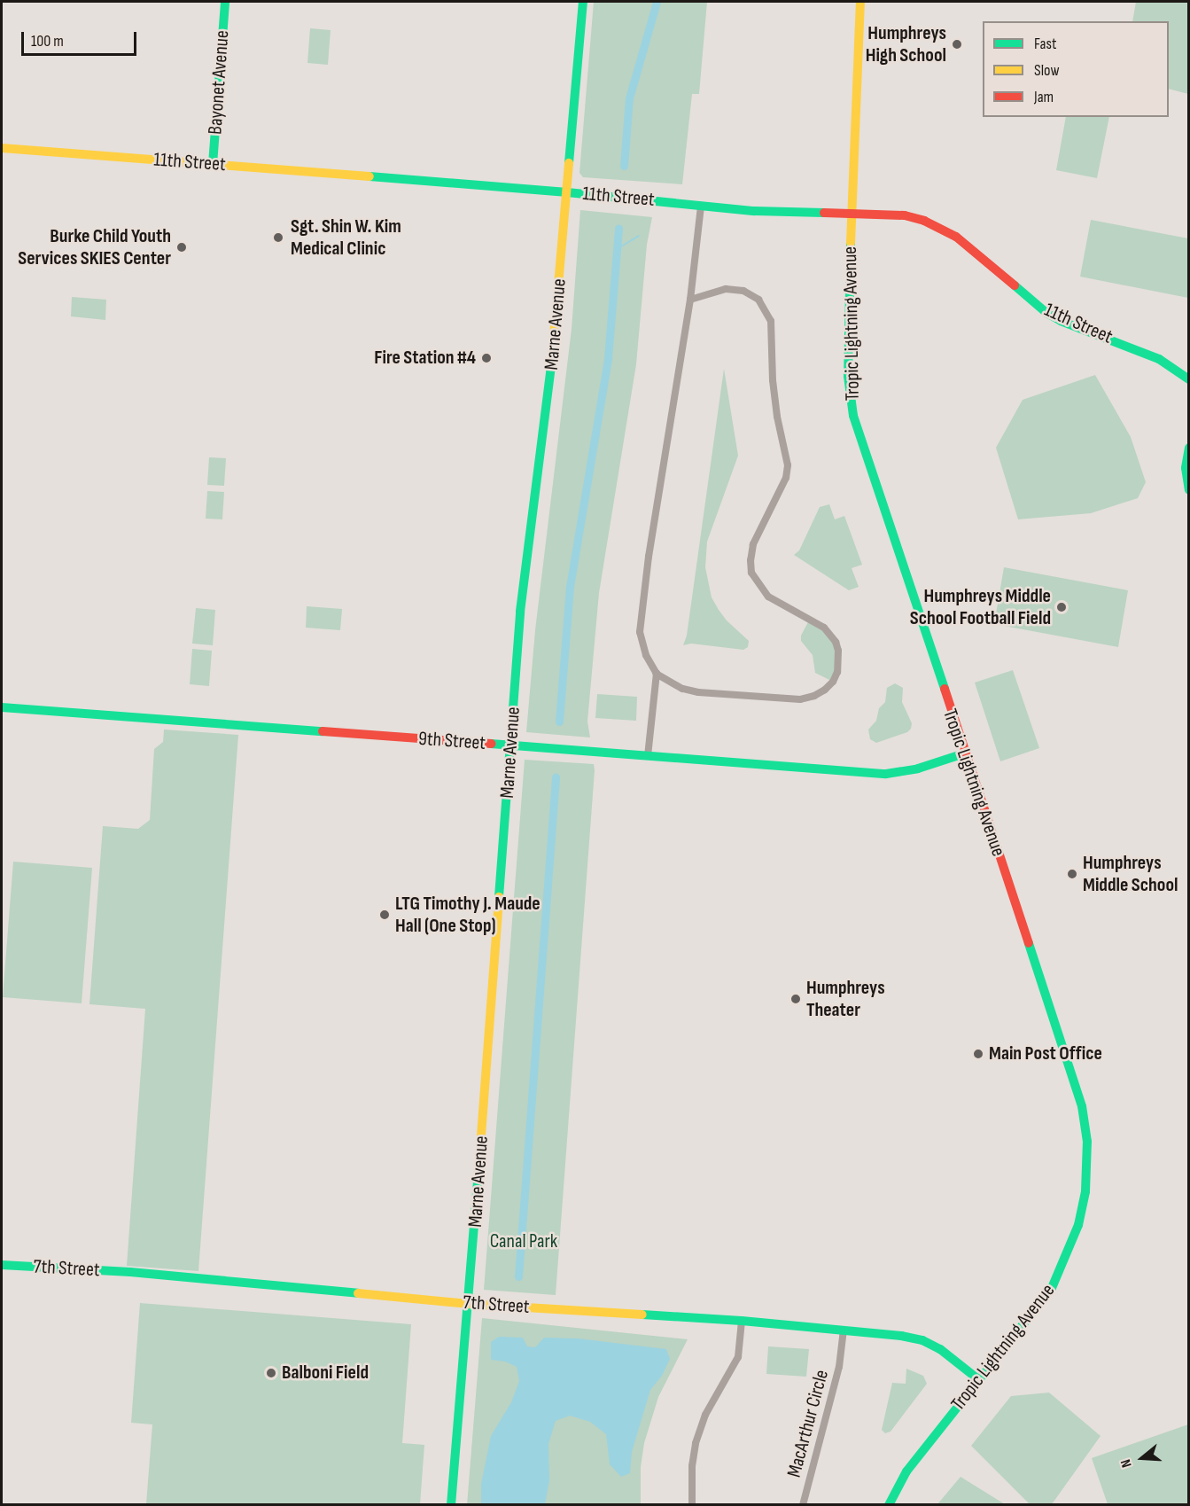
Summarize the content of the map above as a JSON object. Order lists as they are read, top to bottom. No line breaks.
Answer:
{"streets":{"street":["Bayonet Avenue","11th Street","Tropic Lightning Avenue","Marne Avenue","9th Street","7th Street","MacArthur Circle"]},"crossings":[["Bayonet Avenue","11th Street"],["11th Street","Tropic Lightning Avenue"],["11th Street","Marne Avenue"],["Tropic Lightning Avenue","9th Street"],["Tropic Lightning Avenue","7th Street"],["Marne Avenue","9th Street"],["Marne Avenue","7th Street"],["7th Street","MacArthur Circle"]],"parks":["Canal Park"],"places":["Humphreys High School","Sgt. Shin W. Kim Medical Clinic","Burke Child Youth Services SKIES Center","Fire Station #4","Humphreys Middle School Football Field","Humphreys Middle School","LTG Timothy J. Maude Hall (One Stop)","Humphreys Theater","Main Post Office","Balboni Field"],"legend":["Fast","Slow","Jam"],"scale_bar":"100 m","north":"left"}
